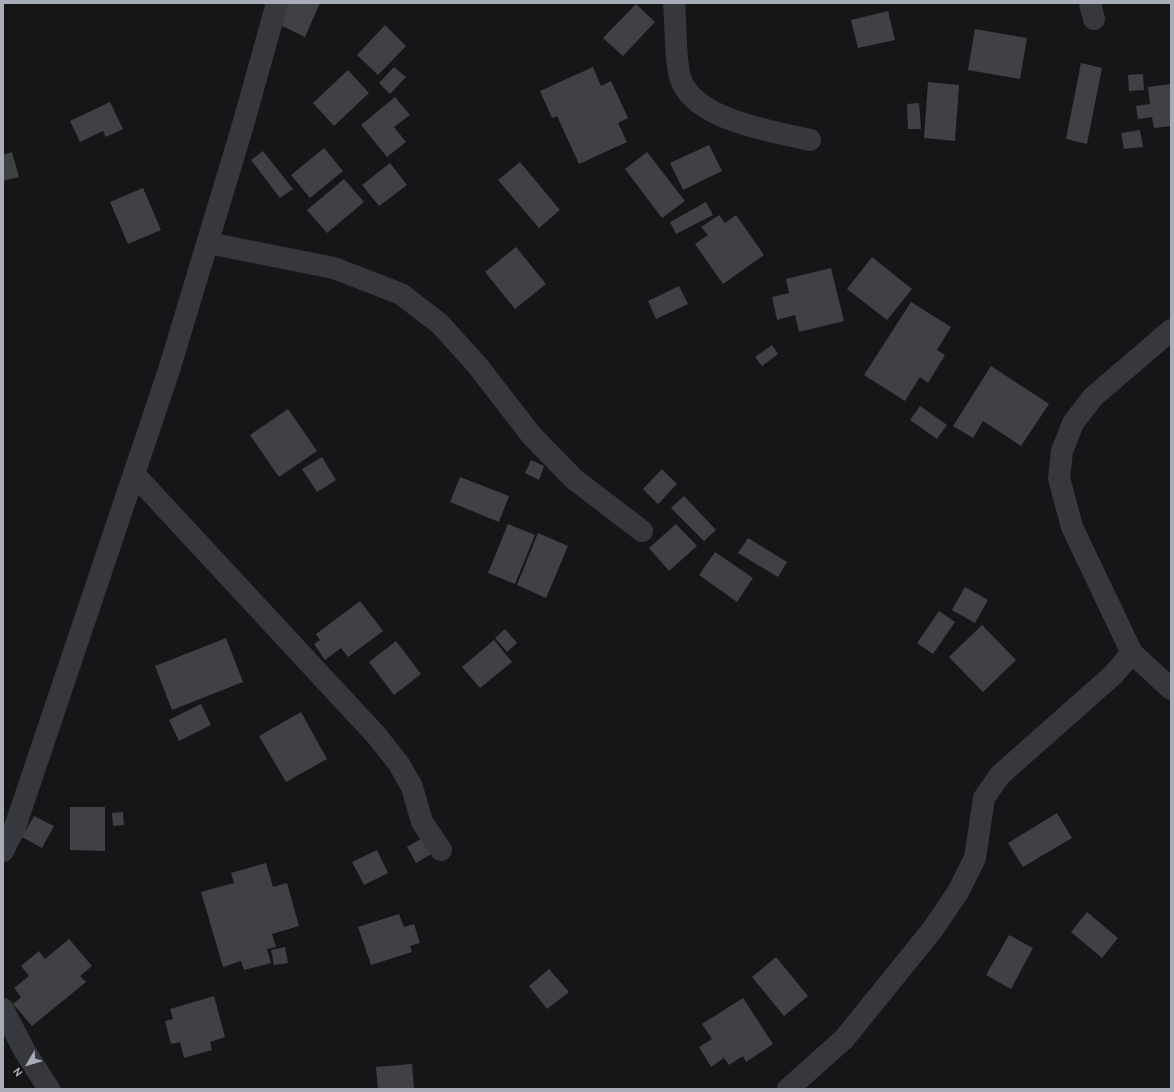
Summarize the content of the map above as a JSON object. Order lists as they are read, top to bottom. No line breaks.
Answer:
{"north":"bottom left"}
